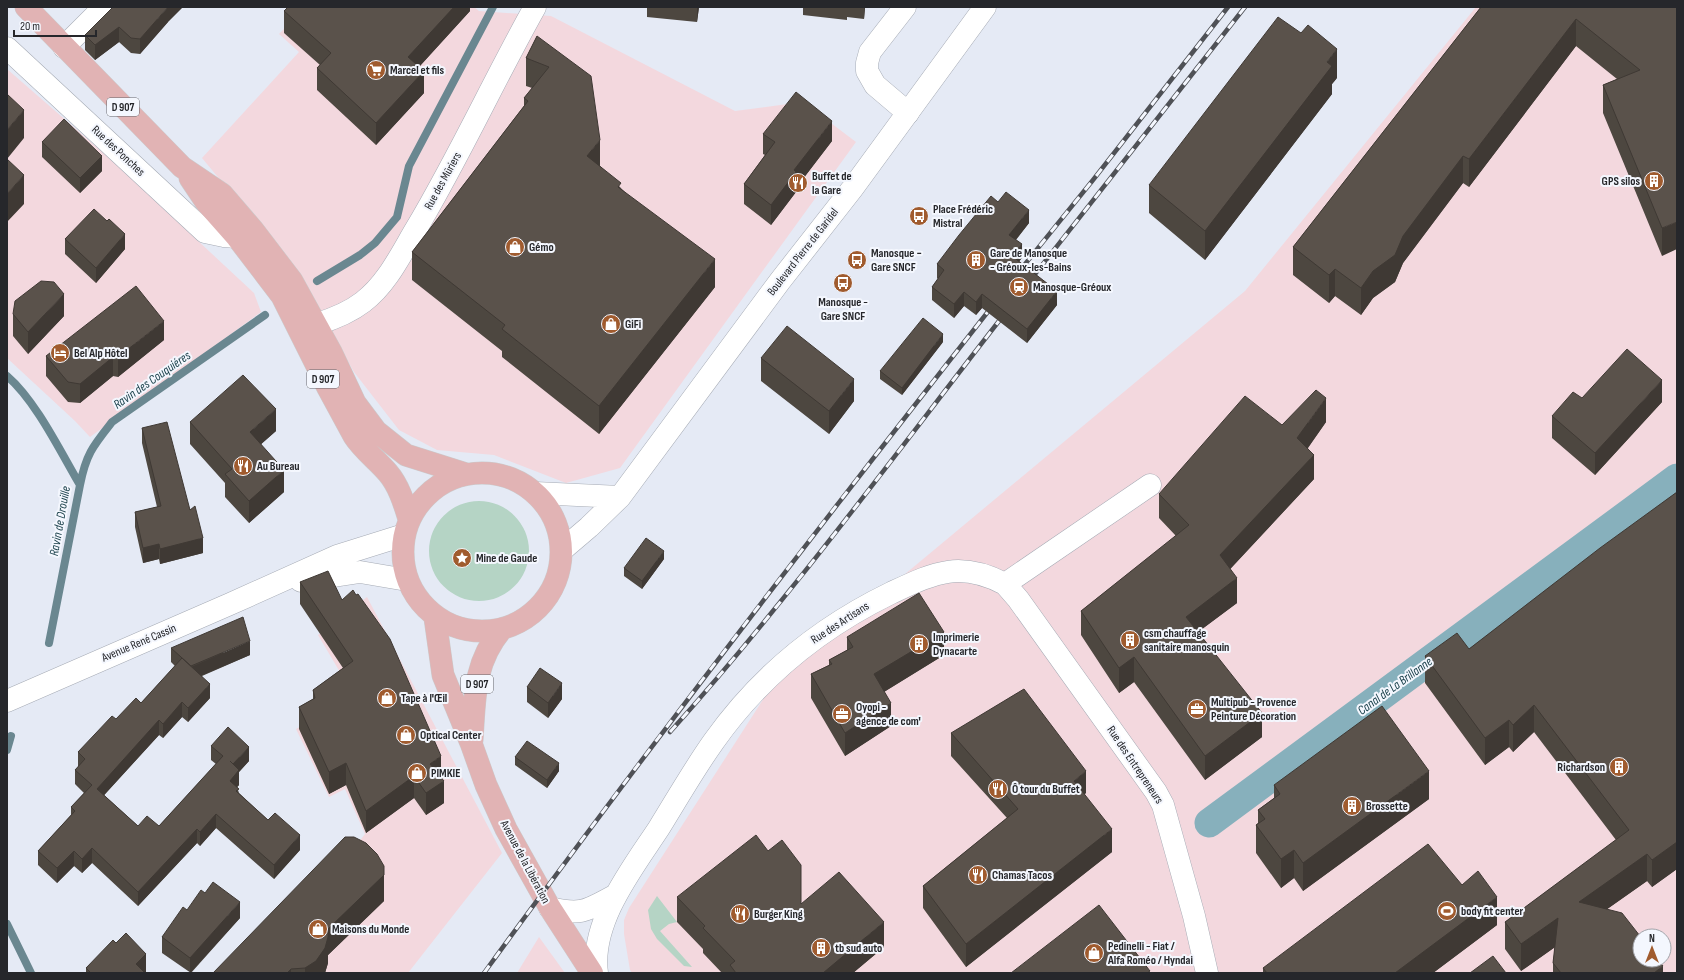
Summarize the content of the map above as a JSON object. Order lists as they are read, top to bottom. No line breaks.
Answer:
{"streets":{"main road":["D 907","Avenue de la Libération"],"street":["Rue des Ponches","Rue des Mûriers","Boulevard Pierre de Garidel","Rue des Artisans","Avenue René Cassin","Rue des Entrepreneurs"]},"crossings":[["D 907","Rue des Ponches"],["D 907","Rue des Mûriers"],["D 907","Avenue René Cassin"],["Rue des Artisans","Rue des Entrepreneurs"]],"water":["Ravin des Couquiéres","Ravin de Drouille","Canal de La Brillanne"],"places":{"supermarket":["Marcel et fils"],"building":["GPS silos","Gare de Manosque - Gréoux-les-Bains","csm chauffage sanitaire manosquin","Imprimerie Dynacarte","Richardson","Brossette","tb sud auto"],"restaurant":["Buffet de la Gare","Au Bureau","Ô tour du Buffet","Chamas Tacos","Burger King"],"bus stop":["Place Frédéric Mistral","Manosque − Gare SNCF","Manosque - Gare SNCF"],"shop":["Gémo","GiFi","Tape à l'Œil","Optical Center","PIMKIE","Maisons du Monde","Pedinelli - Fiat / Alfa Roméo / Hyndai"],"station":["Manosque-Gréoux"],"hotel":["Bel Alp Hôtel"],"place":["Mine de Gaude"],"office":["Multipub - Provence Peinture Décoration","Oyopi - agence de com'"],"sports":["body fit center"]},"scale_bar":"20 m","north":"top"}
